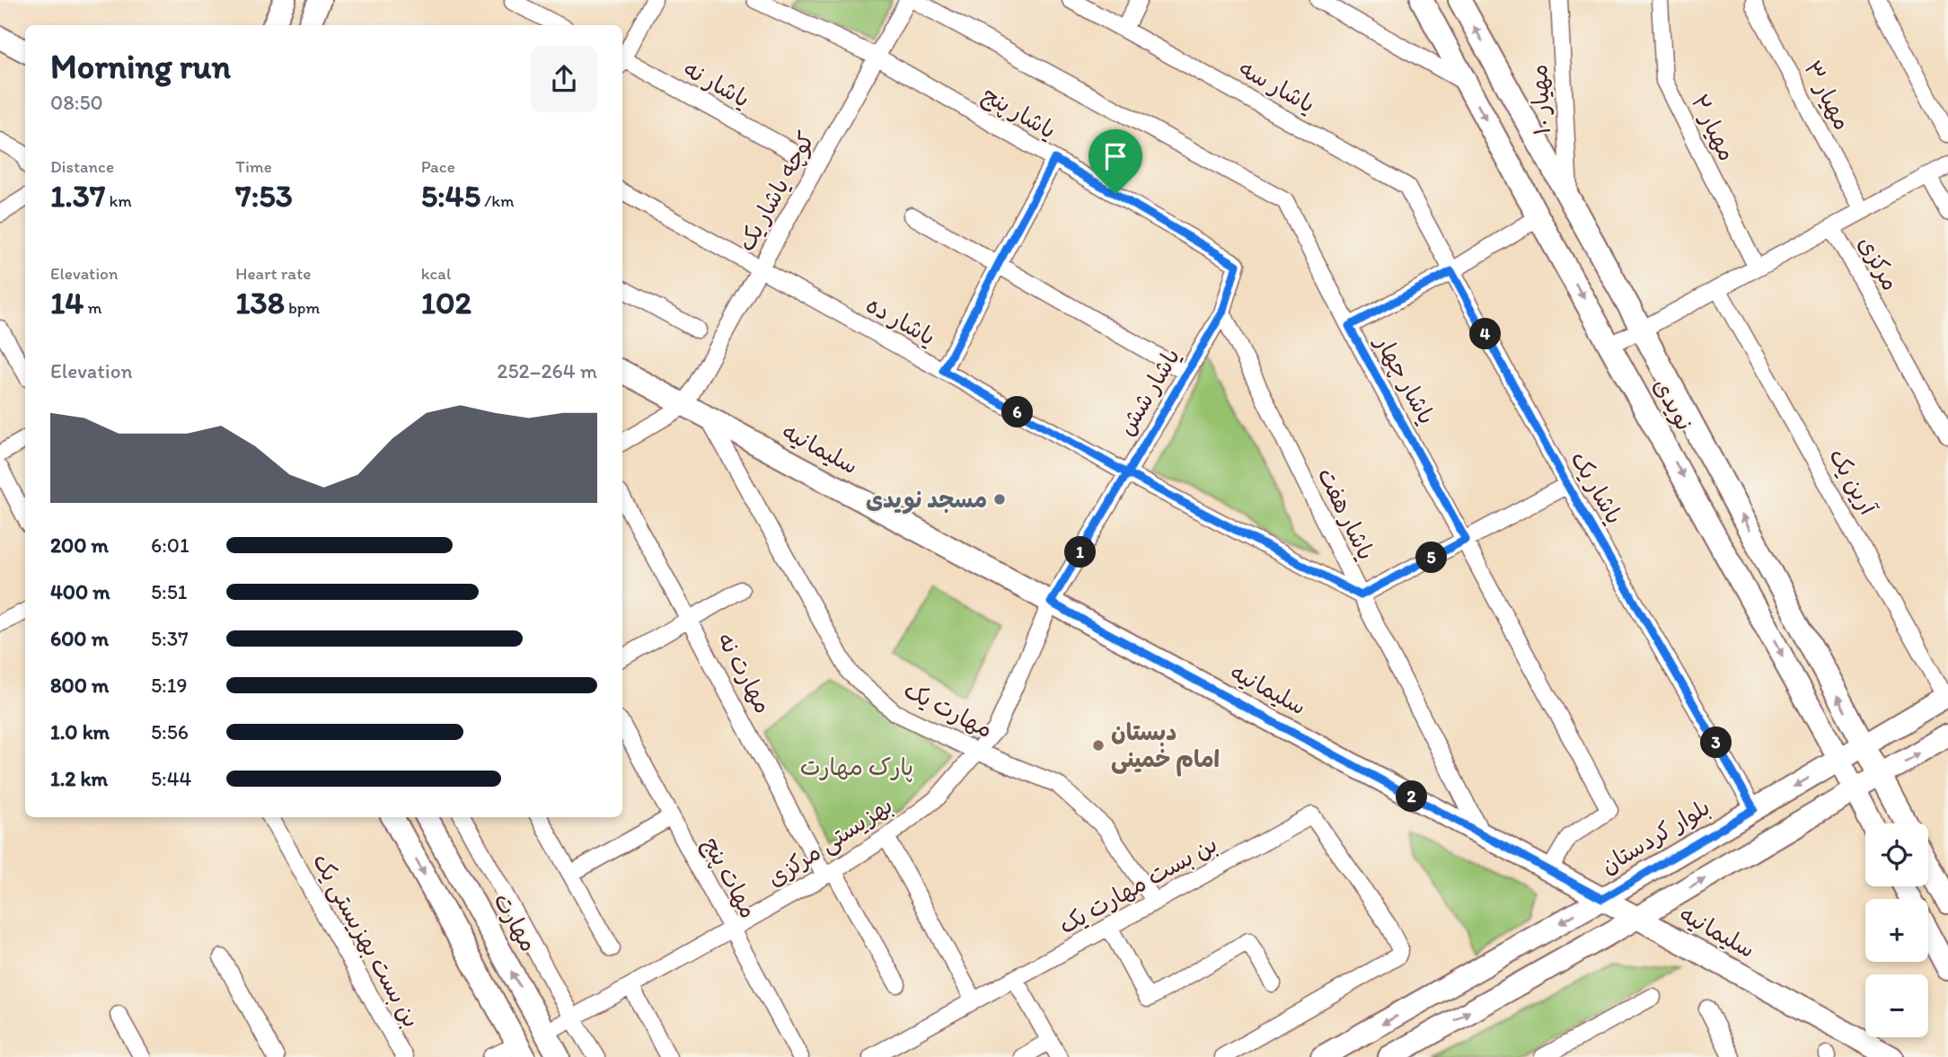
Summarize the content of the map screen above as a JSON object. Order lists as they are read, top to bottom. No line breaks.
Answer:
{"streets":{"main road":["نویدی","سلیمانیه","بلوار کردستان","مهارت"],"street":["یاشار نه","یاشار سه","مهیار ۳","مهیار ۱۰","یاشار پنج","مهیار ۲","کوچه یاشار یک","مرکزی","یاشار ده","یاشار چهار","یاشار شش","آرین یک","یاشار یک","یاشار هفت","مهارت نه","مهارت یک","بهزیستی مرکزی","مهات پنج","بن بست مهارت یک","بن بست بهزیستی یک"]},"crossings":[["یاشار سه","یاشار یک"],["مهیار ۳","مرکزی"],["مهیار ۱۰","نویدی"],["یاشار پنج","کوچه یاشار یک"],["یاشار پنج","یاشار شش"],["کوچه یاشار یک","یاشار ده"],["کوچه یاشار یک","سلیمانیه"],["یاشار ده","یاشار شش"],["یاشار ده","یاشار هفت"],["یاشار چهار","سلیمانیه"],["یاشار شش","سلیمانیه"],["یاشار شش","یاشار هفت"],["یاشار شش","بهزیستی مرکزی"],["نویدی","بلوار کردستان"],["سلیمانیه","یاشار هفت"],["سلیمانیه","مهارت یک"],["سلیمانیه","بلوار کردستان"],["سلیمانیه","بهزیستی مرکزی"],["آرین یک","بلوار کردستان"],["یاشار یک","بلوار کردستان"],["مهارت نه","بهزیستی مرکزی"],["مهارت یک","بهزیستی مرکزی"],["مهارت یک","بن بست مهارت یک"],["بهزیستی مرکزی","مهات پنج"],["بهزیستی مرکزی","مهارت"]],"parks":["پارک مهارت"],"places":["مسجد نویدی","دبستان امام خمینی"],"page":{"heading":["Morning run","08:50"],"stats":[["Distance","1.37 km"],["Time","7:53"],["Pace","5:45 /km"],["Elevation","14 m"],["Heart rate","138 bpm"],["kcal","102"]],"pins":["4","6","1","5","3","2"],"chart":["Elevation","252–264 m"],"list":[{"name":"200 m","note":"6:01"},{"name":"400 m","note":"5:51"},{"name":"600 m","note":"5:37"},{"name":"800 m","note":"5:19"},{"name":"1.0 km","note":"5:56"},{"name":"1.2 km","note":"5:44"}],"map_buttons":["+","−"]}}
